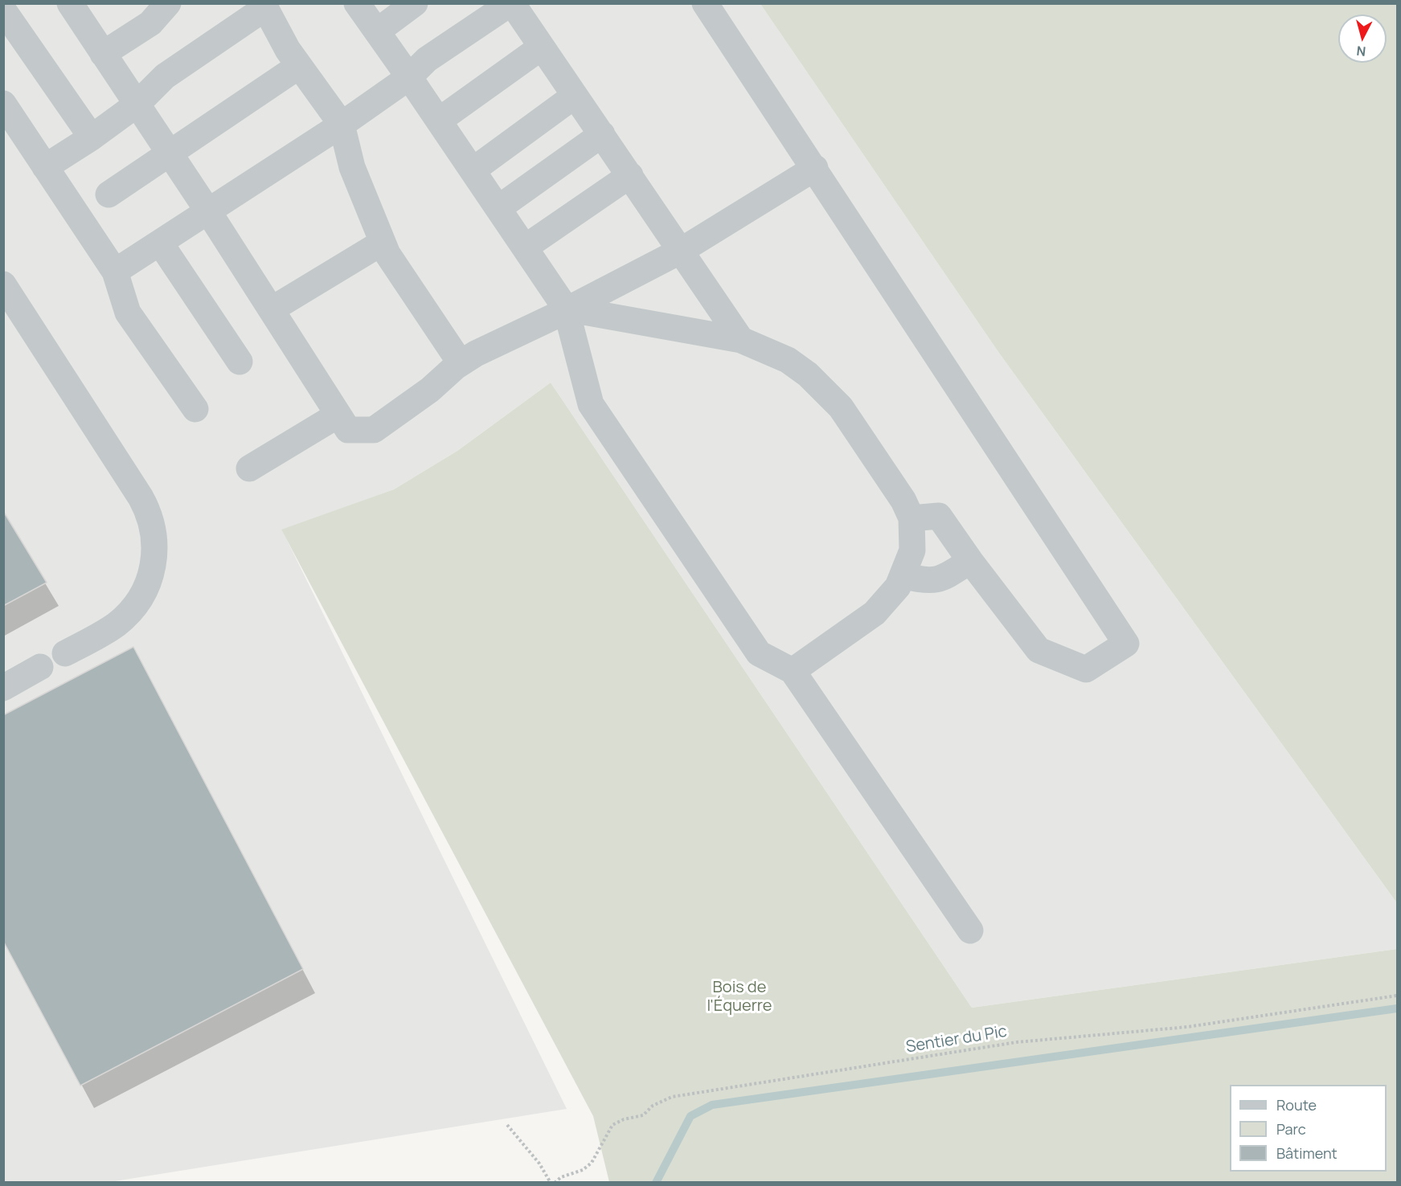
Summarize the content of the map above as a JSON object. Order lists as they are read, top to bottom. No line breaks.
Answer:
{"streets":{"path":["Sentier du Pic"]},"parks":["Bois de l'Équerre"],"legend":["Route","Parc","Bâtiment"],"north":"bottom"}
